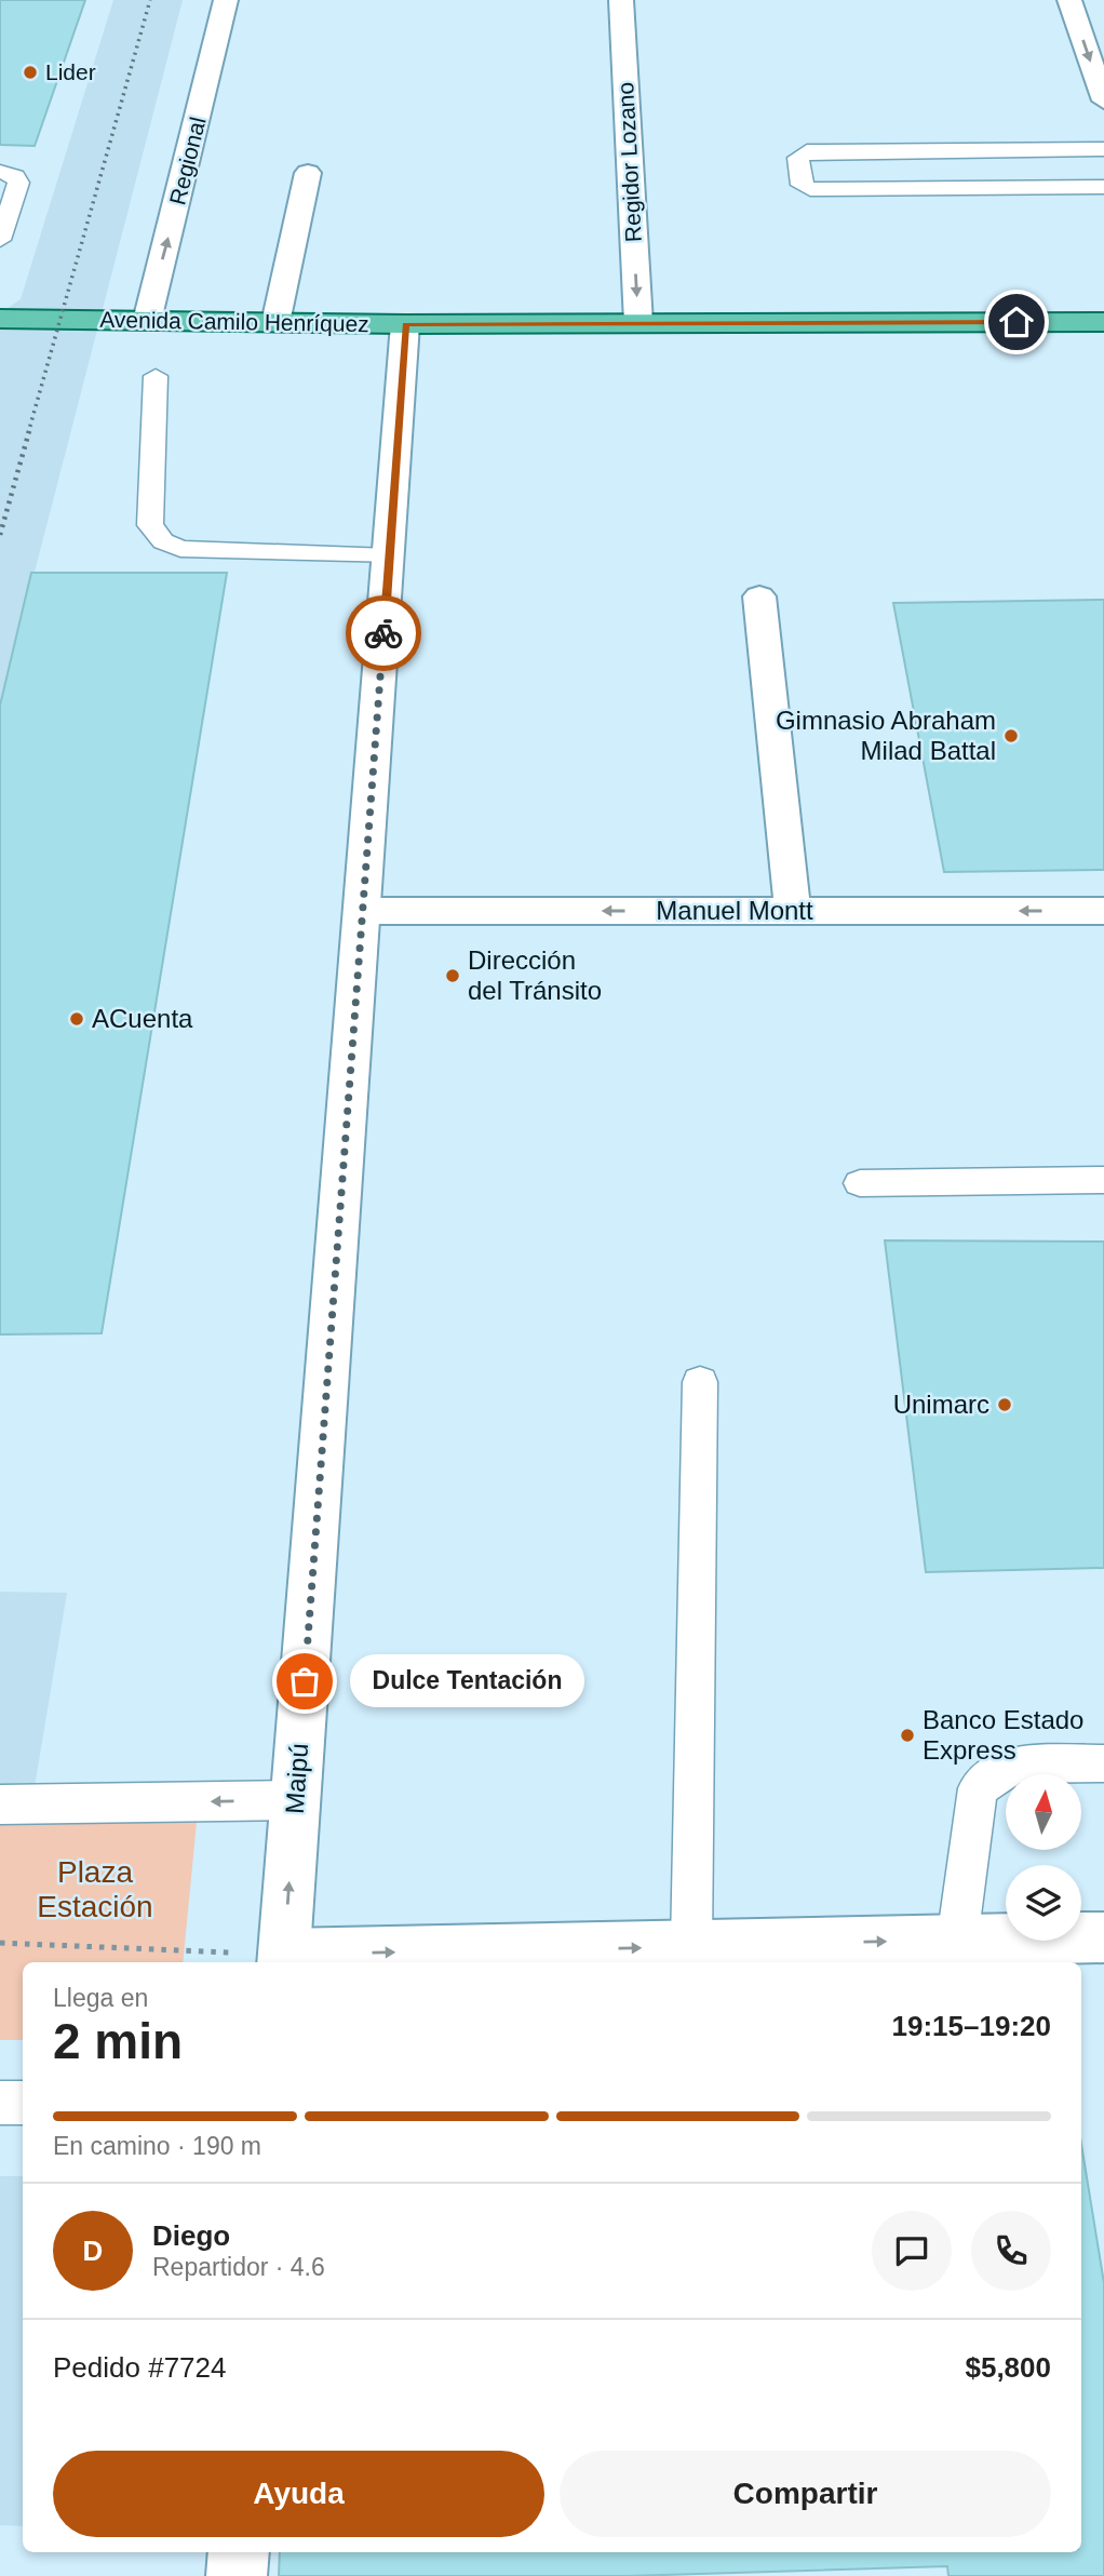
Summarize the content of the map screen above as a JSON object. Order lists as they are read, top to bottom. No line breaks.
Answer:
{"streets":{"main road":["Avenida Camilo Henríquez"],"street":["Regional","Regidor Lozano","Manuel Montt","Maipú"]},"crossings":[["Regional","Avenida Camilo Henríquez"],["Regidor Lozano","Avenida Camilo Henríquez"],["Avenida Camilo Henríquez","Maipú"],["Manuel Montt","Maipú"]],"one_way":["Manuel Montt"],"parks":["Plaza Estación"],"places":["Lider","Gimnasio Abraham Milad Battal","Dirección del Tránsito","ACuenta","Unimarc","Dulce Tentación","Banco Estado Express"],"north":"top","page":{"bubble":"Dulce Tentación","heading":["2 min","Llega en","19:15–19:20"],"panel":["Diego","Repartidor · 4.6","Pedido #7724","$5,800"],"bar":"En camino · 190 m","round":"D","buttons":["Ayuda","Compartir"]}}
